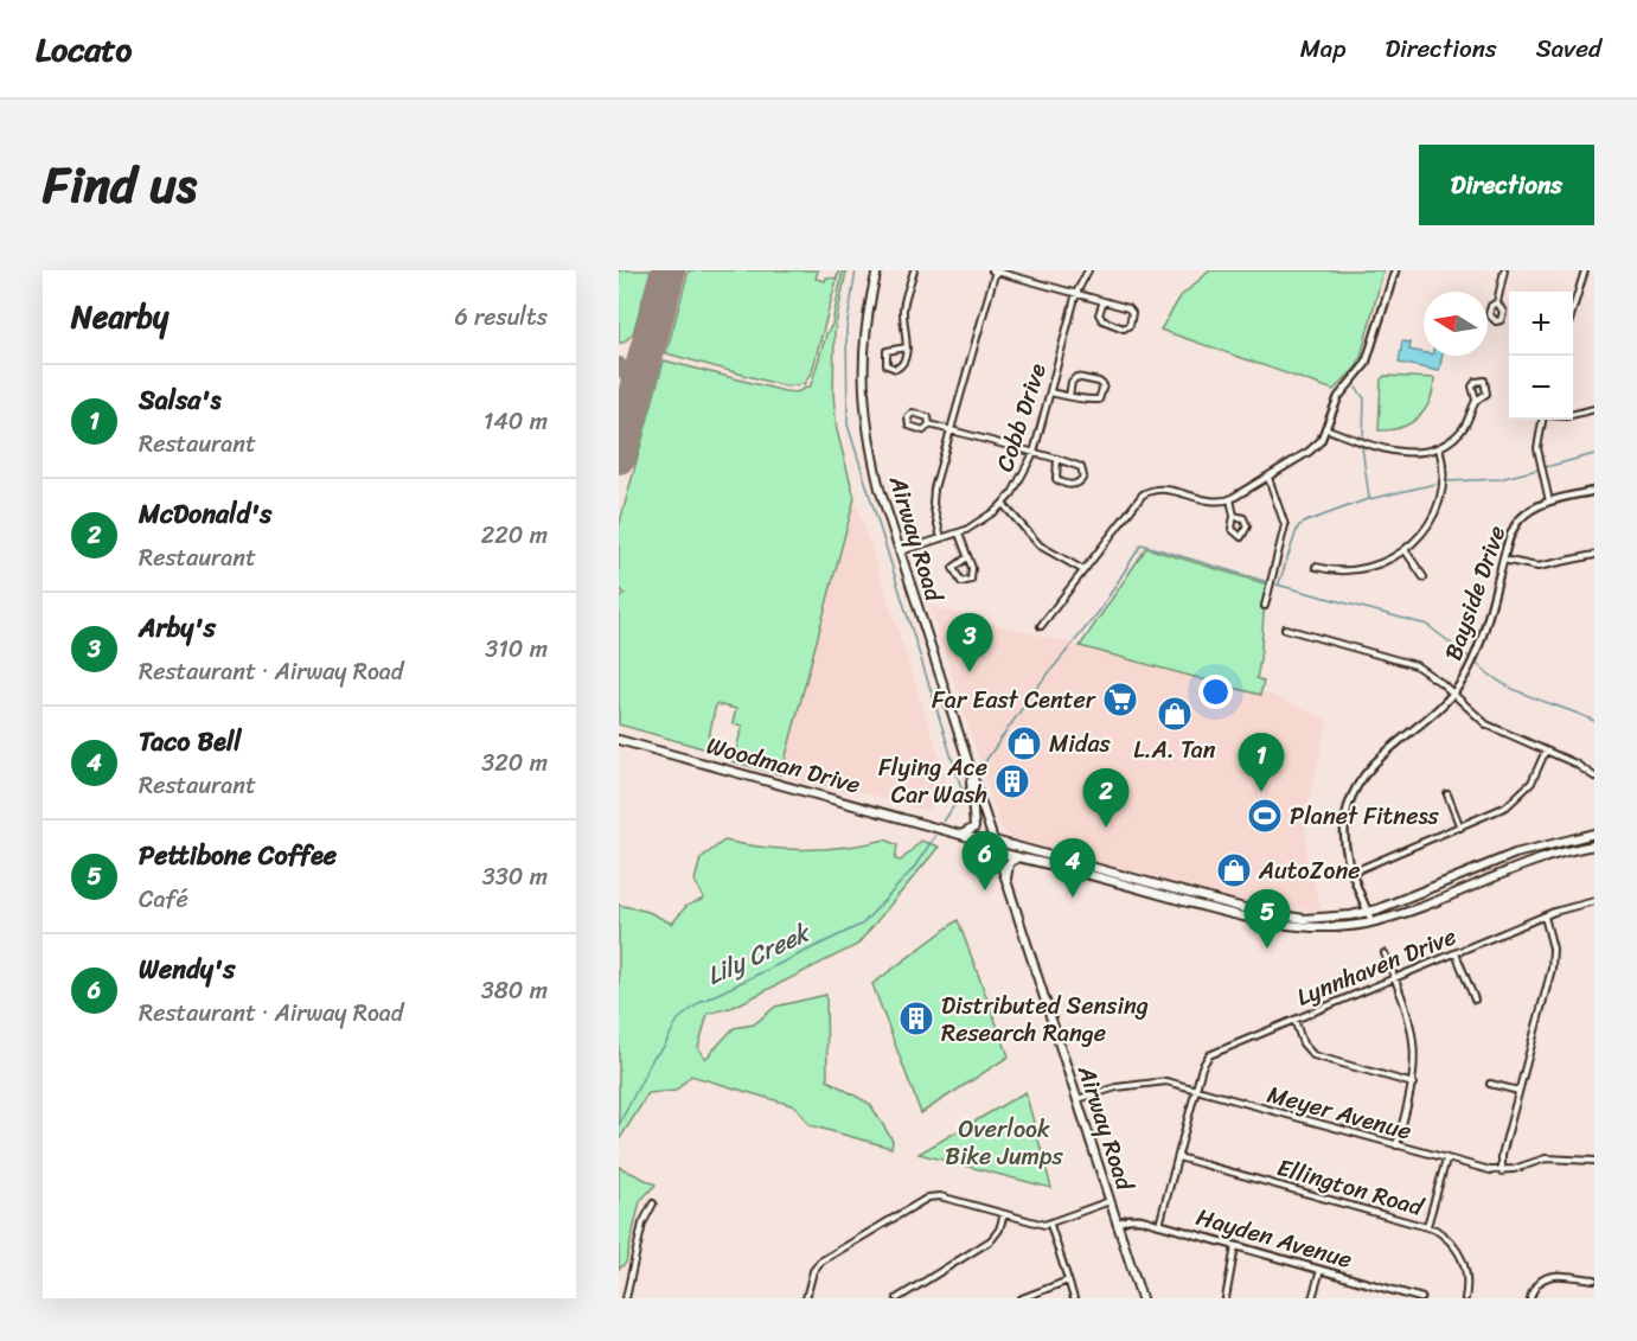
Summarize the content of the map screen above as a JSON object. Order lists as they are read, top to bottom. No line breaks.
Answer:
{"streets":{"main road":["Airway Road","Woodman Drive"],"street":["Cobb Drive","Bayside Drive","Lynnhaven Drive","Meyer Avenue","Ellington Road","Hayden Avenue"]},"crossings":[["Cobb Drive","Airway Road"],["Airway Road","Meyer Avenue"],["Airway Road","Hayden Avenue"],["Lynnhaven Drive","Meyer Avenue"],["Lynnhaven Drive","Ellington Road"],["Lynnhaven Drive","Hayden Avenue"]],"water":["Lily Creek"],"parks":["Overlook Bike Jumps"],"places":{"supermarket":["Far East Center"],"shop":["L.A. Tan","Midas","AutoZone"],"building":["Flying Ace Car Wash","Distributed Sensing Research Range"],"sports":["Planet Fitness"]},"north":"left","page":{"header":"Locato","nav":["Map","Directions","Saved"],"title":"Find us","buttons":"Directions","heading":["Nearby","6 results"],"map_buttons":["+","−"],"list":[{"mark":"1","name":"Salsa's","note":"Restaurant","value":"140 m"},{"mark":"2","name":"McDonald's","note":"Restaurant","value":"220 m"},{"mark":"3","name":"Arby's","note":"Restaurant · Airway Road","value":"310 m"},{"mark":"4","name":"Taco Bell","note":"Restaurant","value":"320 m"},{"mark":"5","name":"Pettibone Coffee","note":"Café","value":"330 m"},{"mark":"6","name":"Wendy's","note":"Restaurant · Airway Road","value":"380 m"}],"pins":["3","1","2","6","4","5"]}}
